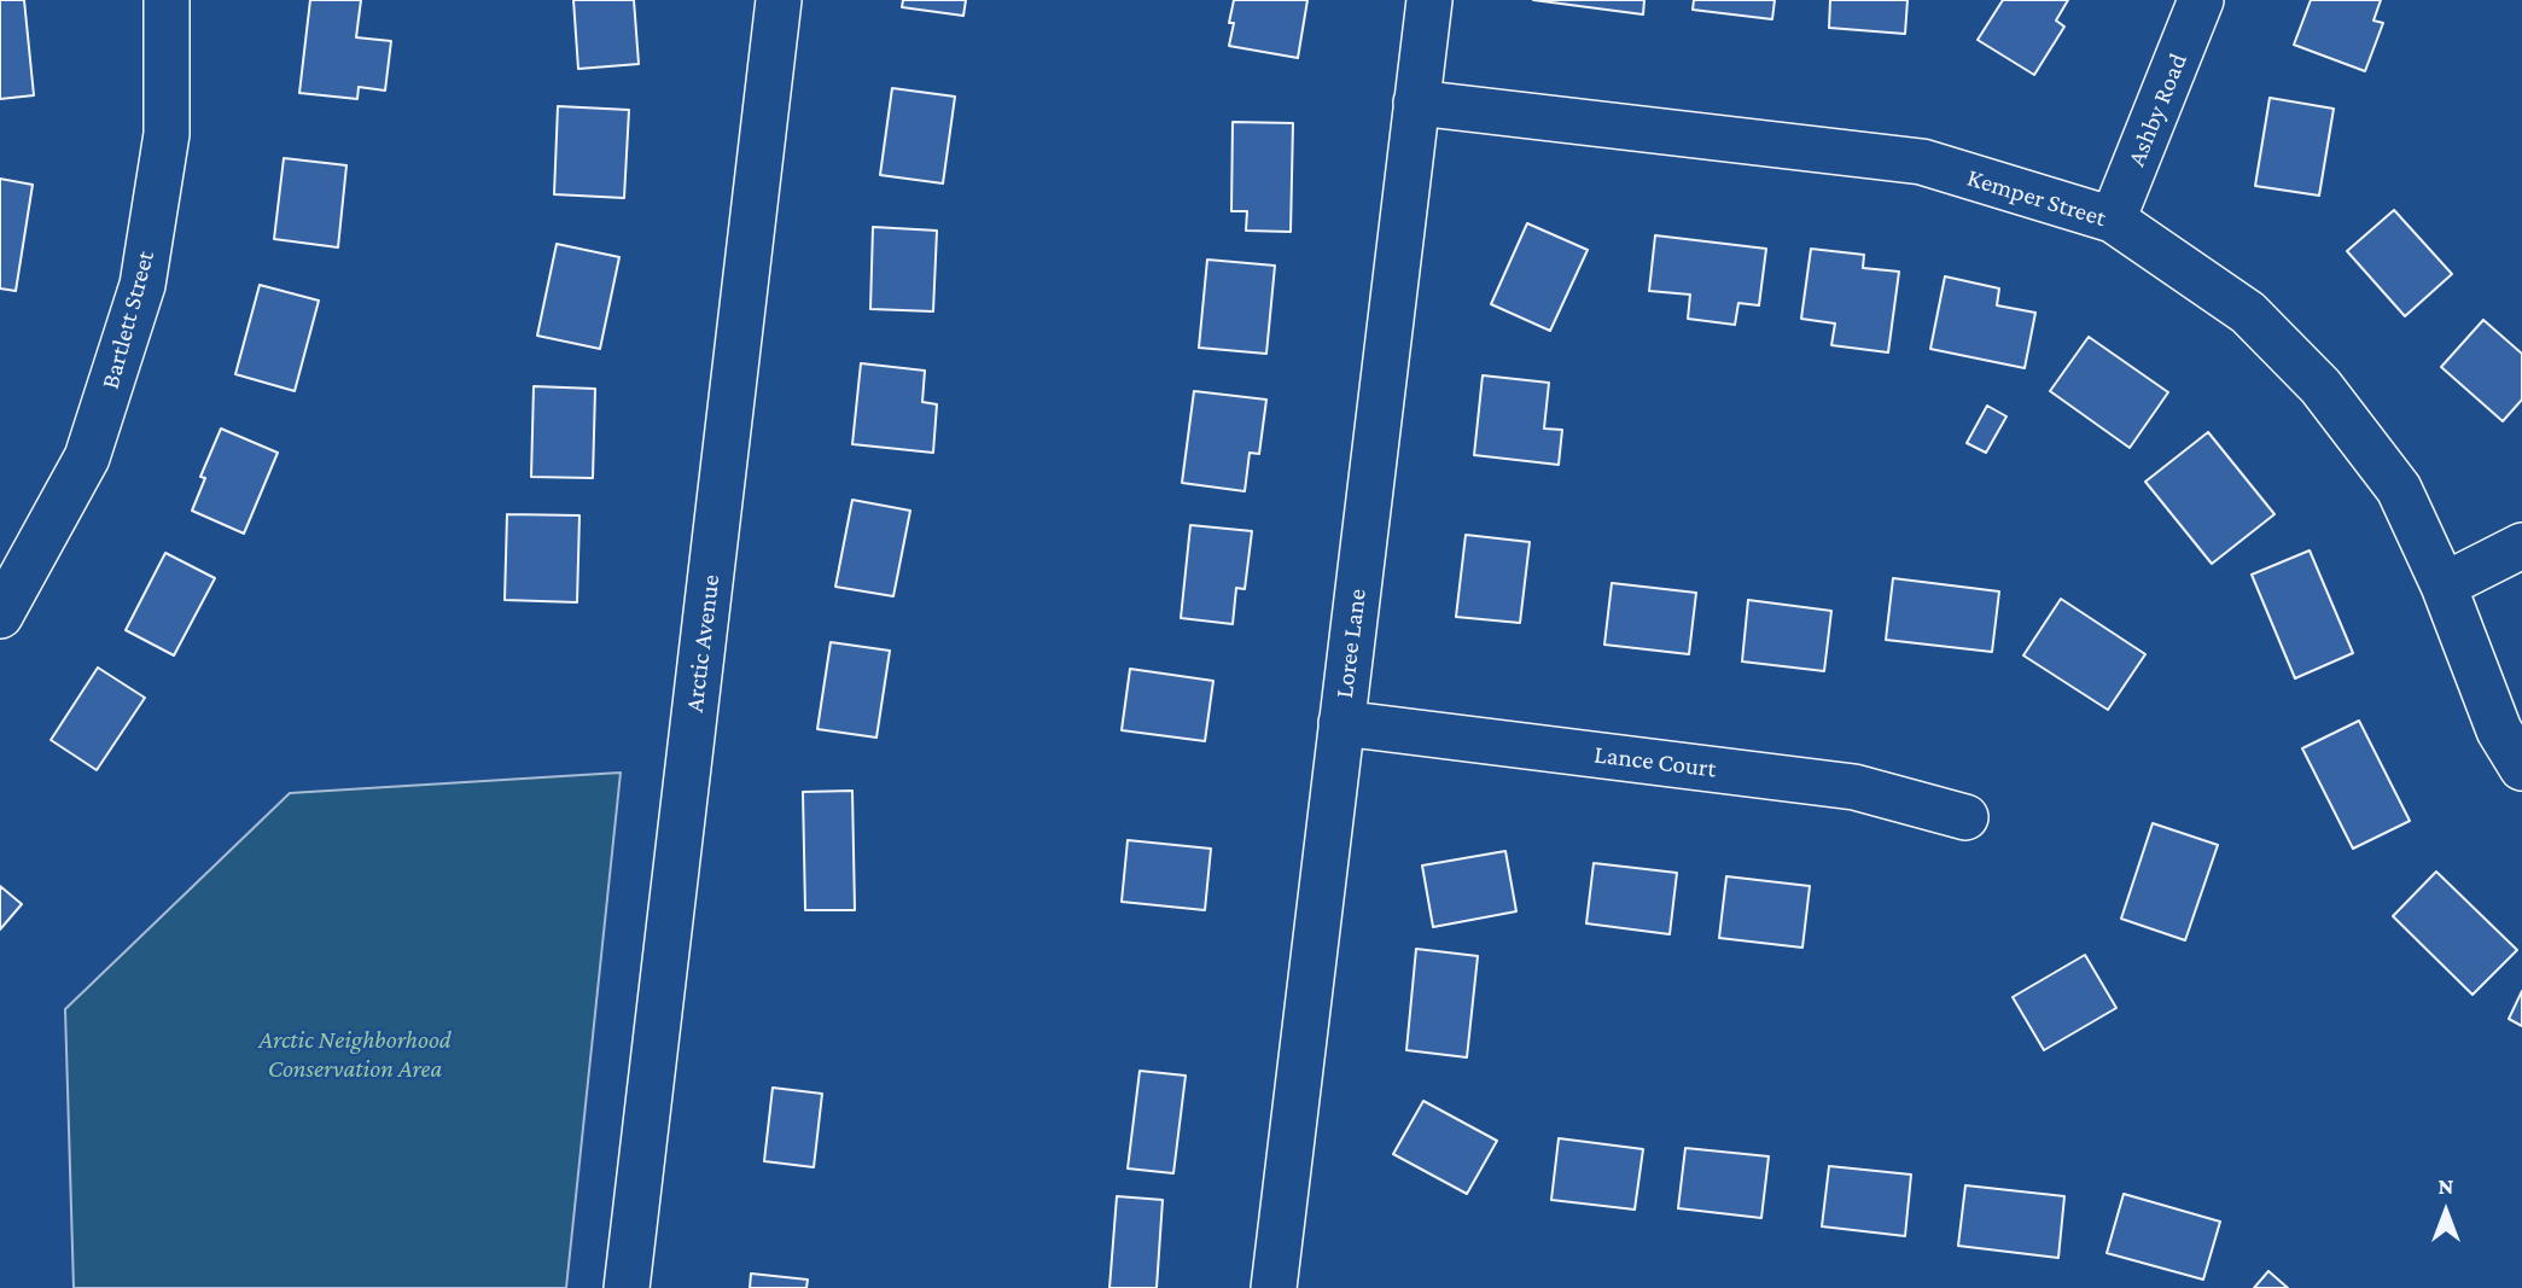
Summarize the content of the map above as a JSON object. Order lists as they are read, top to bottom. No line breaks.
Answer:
{"streets":{"street":["Ashby Road","Kemper Street","Bartlett Street","Arctic Avenue","Loree Lane","Lance Court"]},"crossings":[["Ashby Road","Kemper Street"],["Kemper Street","Loree Lane"],["Loree Lane","Lance Court"]],"parks":["Arctic Neighborhood Conservation Area"],"north":"top"}
